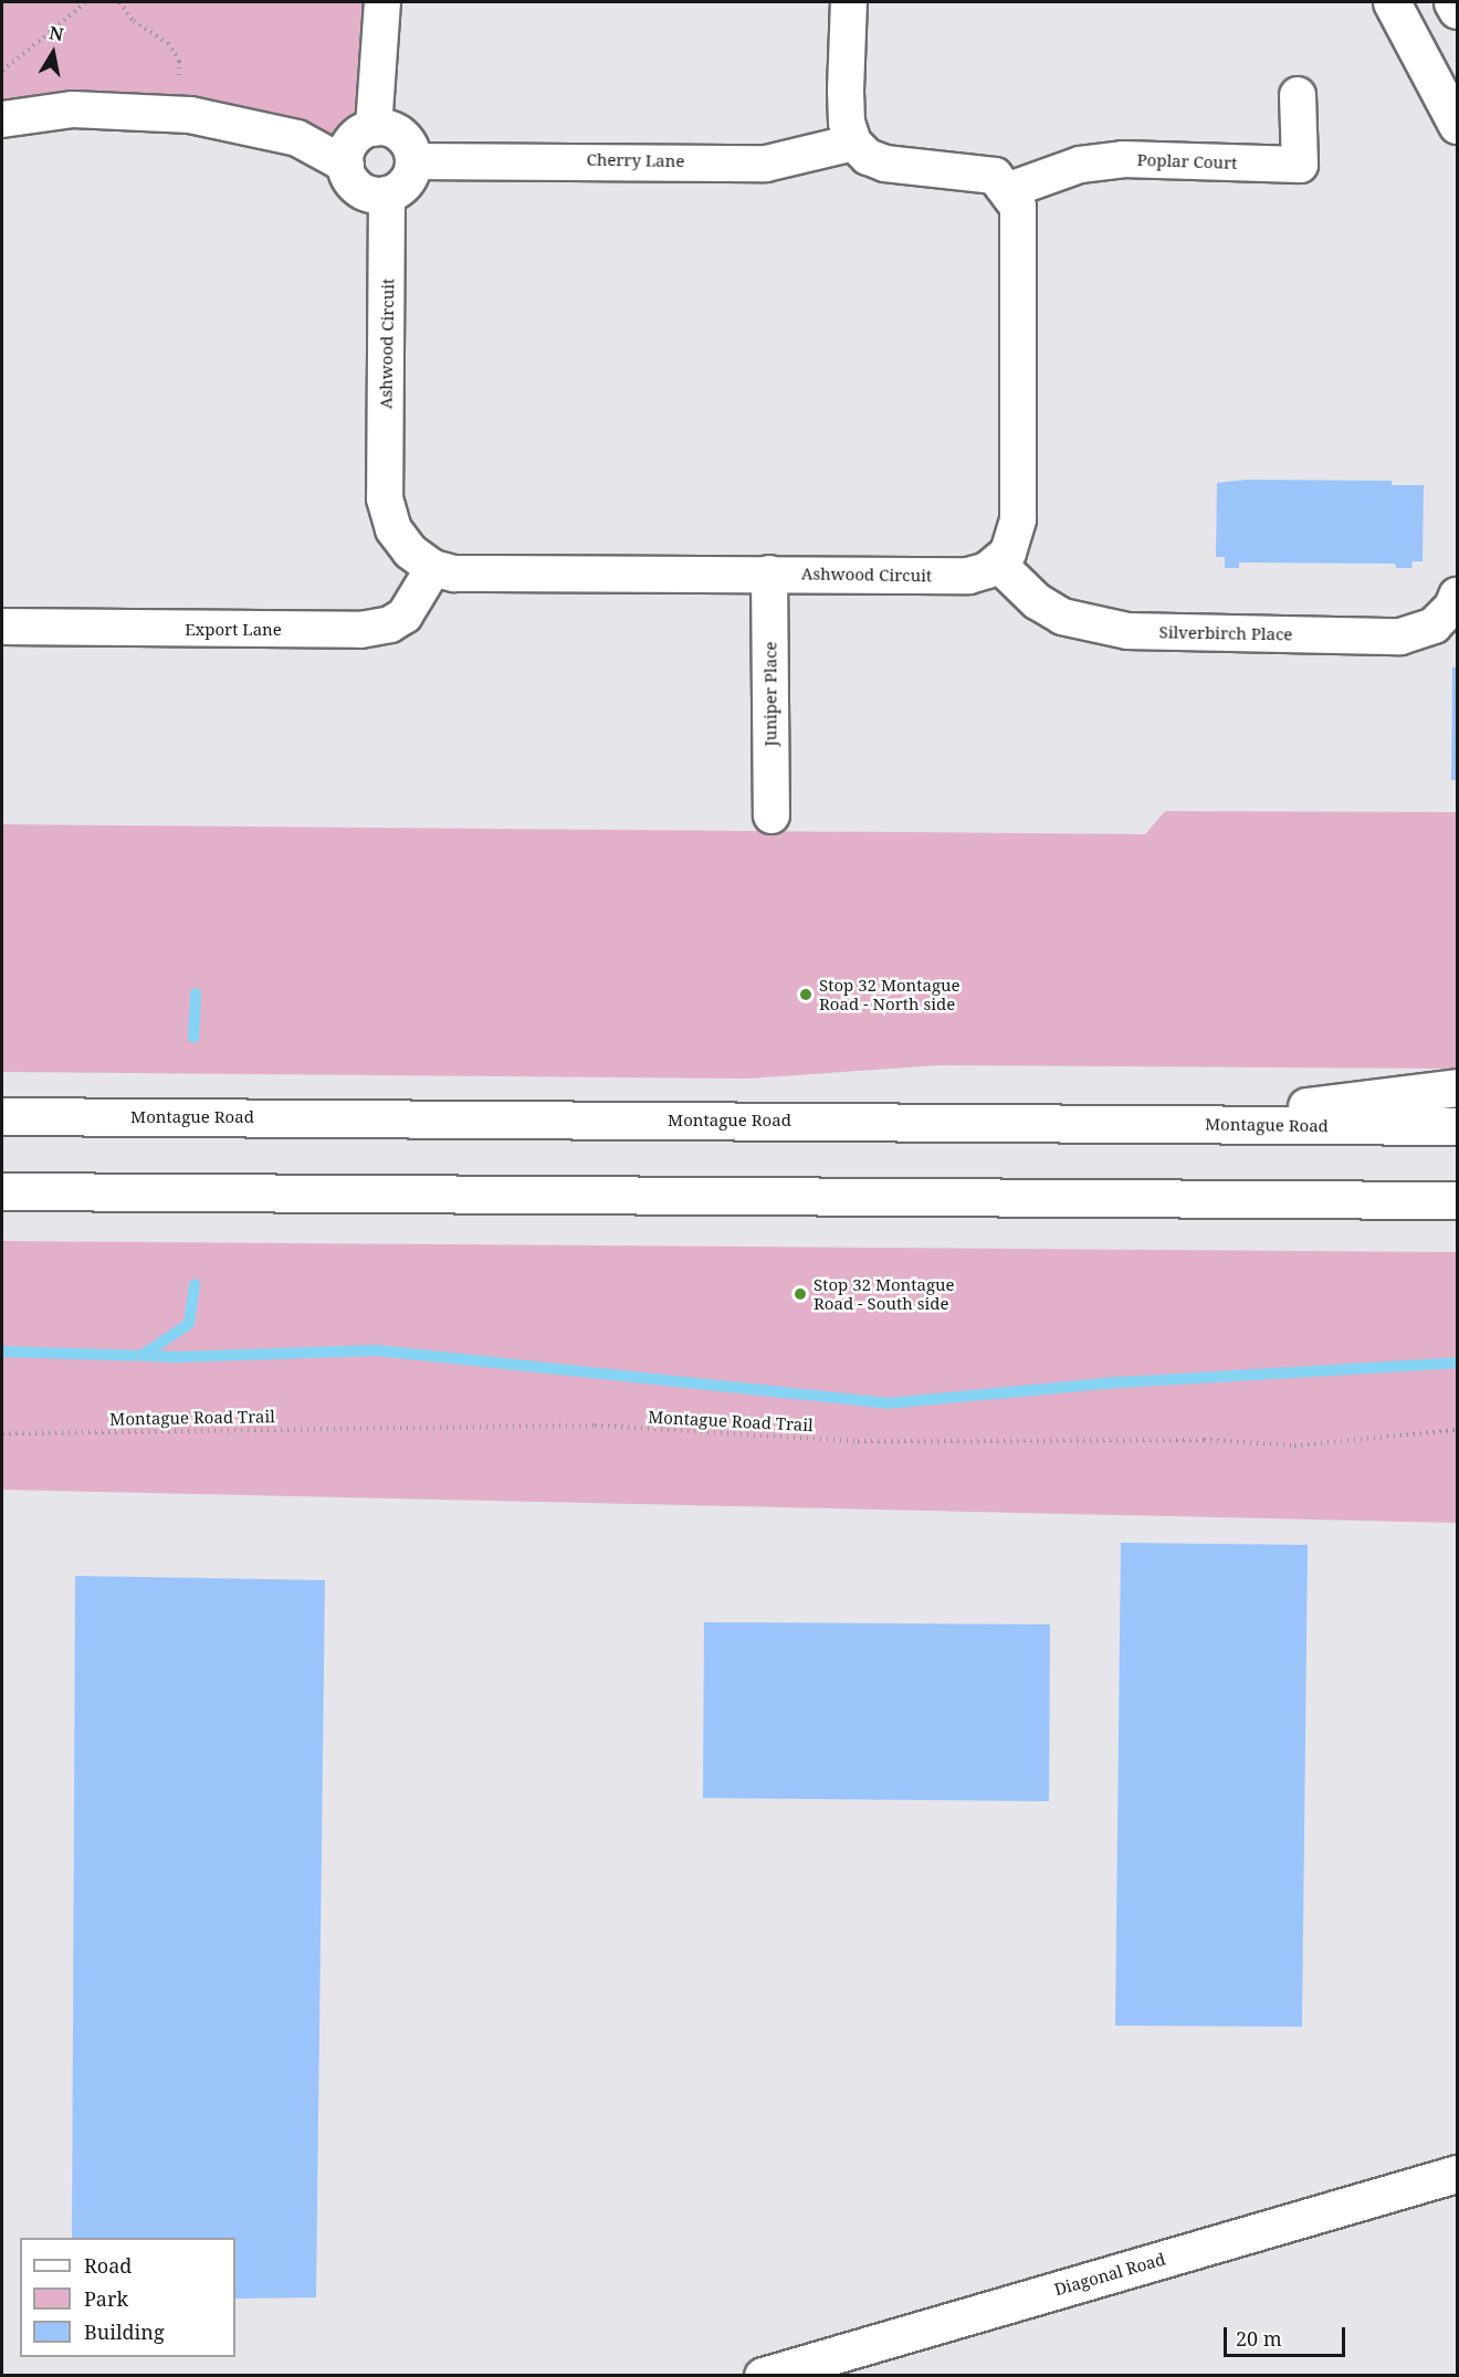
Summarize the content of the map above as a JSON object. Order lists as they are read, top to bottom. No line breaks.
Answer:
{"streets":{"main road":["Montague Road","Diagonal Road"],"street":["Cherry Lane","Poplar Court","Ashwood Circuit","Export Lane","Silverbirch Place","Juniper Place"],"path":["Montague Road Trail"]},"crossings":[["Cherry Lane","Ashwood Circuit"],["Ashwood Circuit","Export Lane"],["Ashwood Circuit","Silverbirch Place"],["Ashwood Circuit","Juniper Place"]],"places":["Stop 32 Montague Road - North side","Stop 32 Montague Road - South side"],"legend":["Road","Park","Building"],"scale_bar":"20 m","north":"top"}
